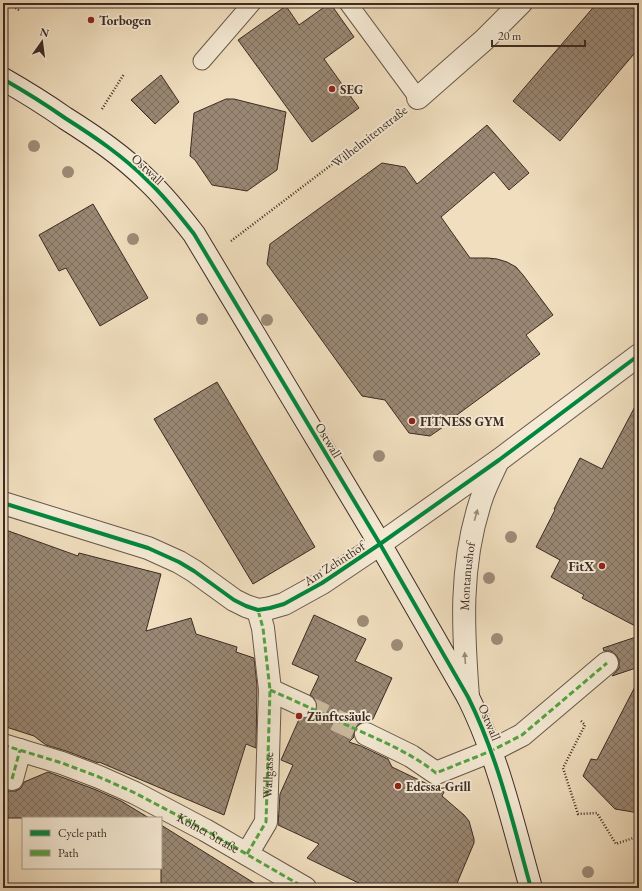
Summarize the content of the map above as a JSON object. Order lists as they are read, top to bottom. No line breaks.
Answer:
{"streets":{"street":["Wilhelmitenstraße","Ostwall","Am Zehnthof","Montanushof","Wallgasse","Kölner Straße"]},"crossings":[["Wilhelmitenstraße","Ostwall"],["Ostwall","Am Zehnthof"],["Ostwall","Montanushof"],["Am Zehnthof","Montanushof"],["Am Zehnthof","Wallgasse"],["Wallgasse","Kölner Straße"]],"one_way":["Montanushof"],"places":["Torbogen","SEG","FITNESS GYM","FitX","Zünftesäule","Edessa-Grill"],"legend":["Cycle path","Path"],"scale_bar":"20 m","north":"top"}
